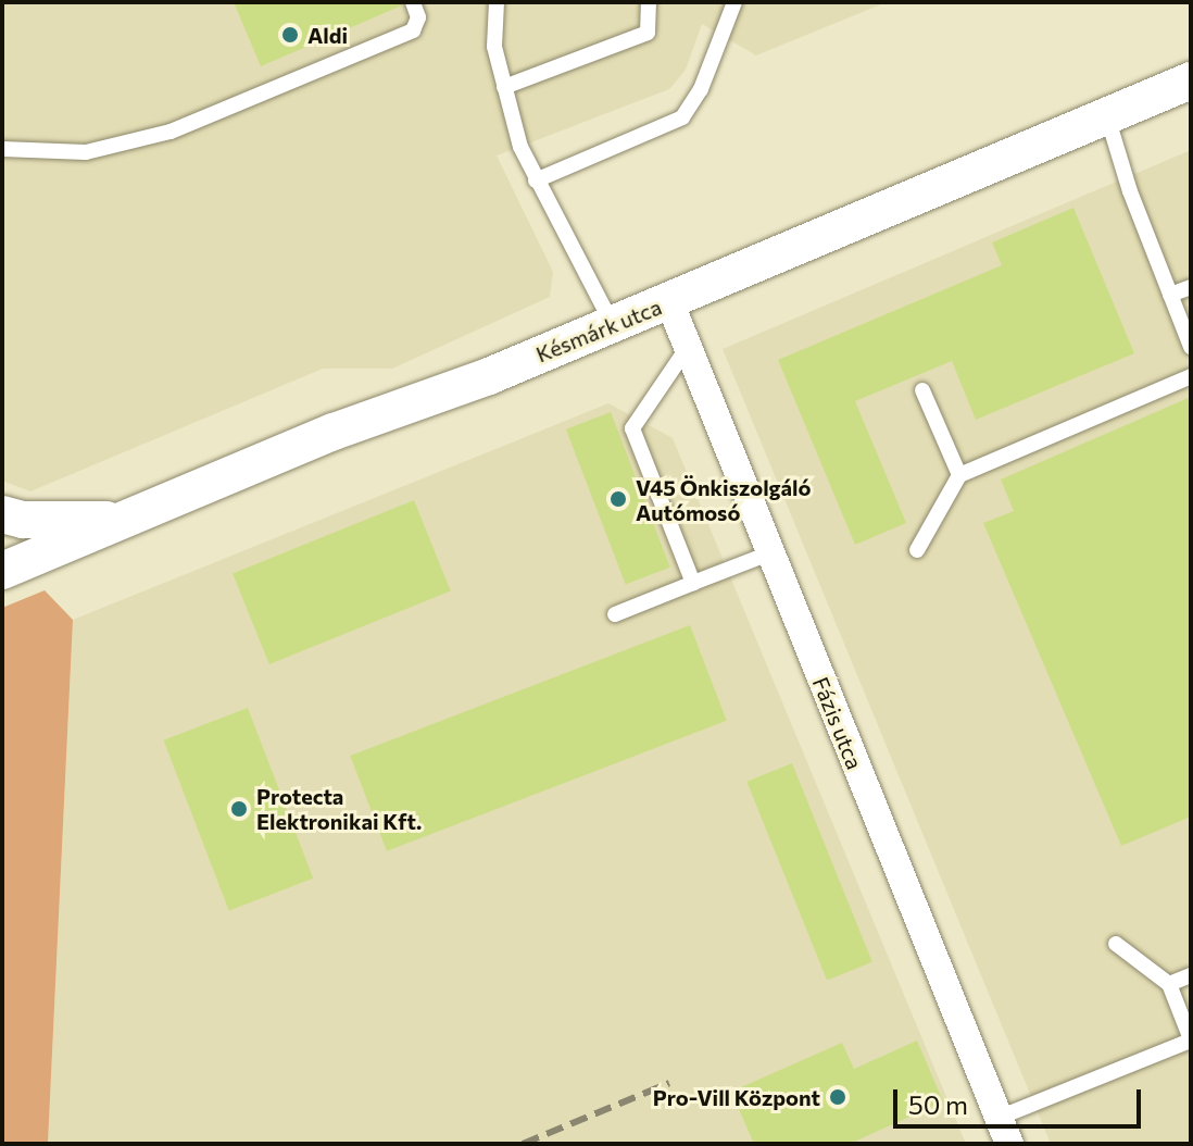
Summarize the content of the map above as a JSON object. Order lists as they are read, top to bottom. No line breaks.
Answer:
{"streets":{"street":["Késmárk utca","Fázis utca"]},"crossings":[["Késmárk utca","Fázis utca"]],"places":["Aldi","V45 Önkiszolgáló Autómosó","Protecta Elektronikai Kft.","Pro-Vill Központ"],"scale_bar":"50 m"}
